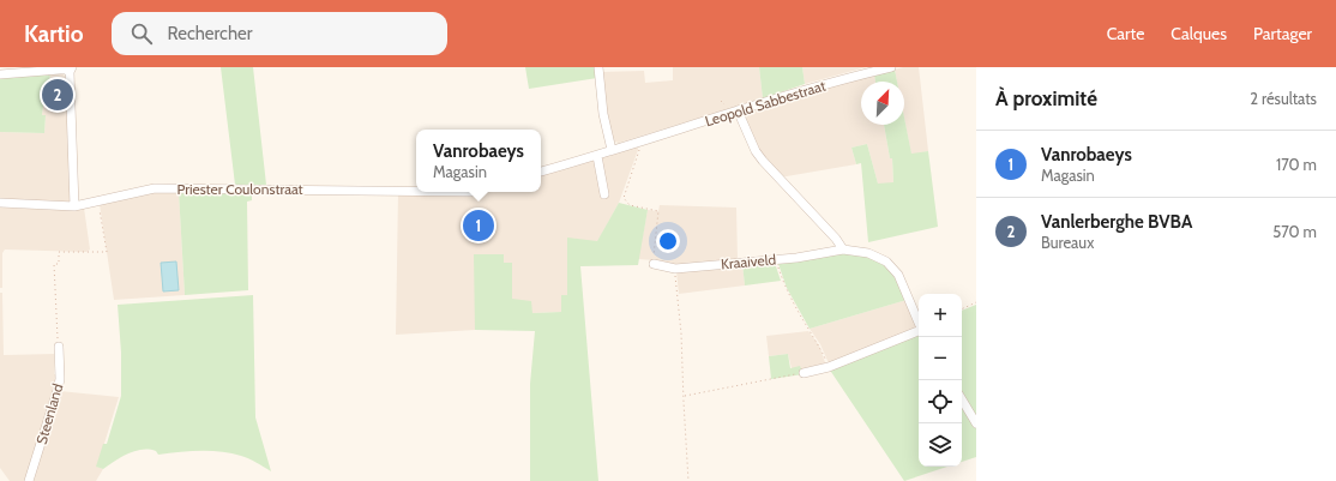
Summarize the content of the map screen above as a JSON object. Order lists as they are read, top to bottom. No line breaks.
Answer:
{"streets":{"street":["Leopold Sabbestraat","Priester Coulonstraat","Kraaiveld","Steenland"]},"north":"top right","page":{"header":"Kartio","search":"Rechercher","nav":["Carte","Calques","Partager"],"heading":["À proximité","2 résultats"],"pins":["2","1"],"popup":["Vanrobaeys","Magasin"],"list":[{"mark":"1","name":"Vanrobaeys","note":"Magasin","value":"170 m"},{"mark":"2","name":"Vanlerberghe BVBA","note":"Bureaux","value":"570 m"}],"map_buttons":["+","−"]}}
